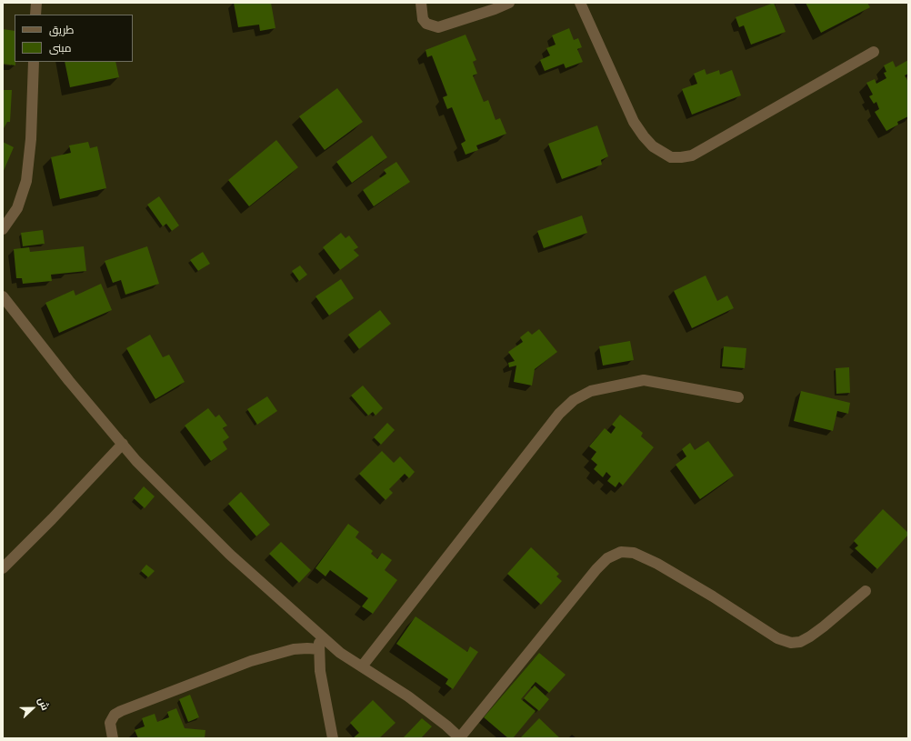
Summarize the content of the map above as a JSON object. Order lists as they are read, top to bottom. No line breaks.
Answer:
{"legend":["طريق","مبنى"],"north":"right"}
